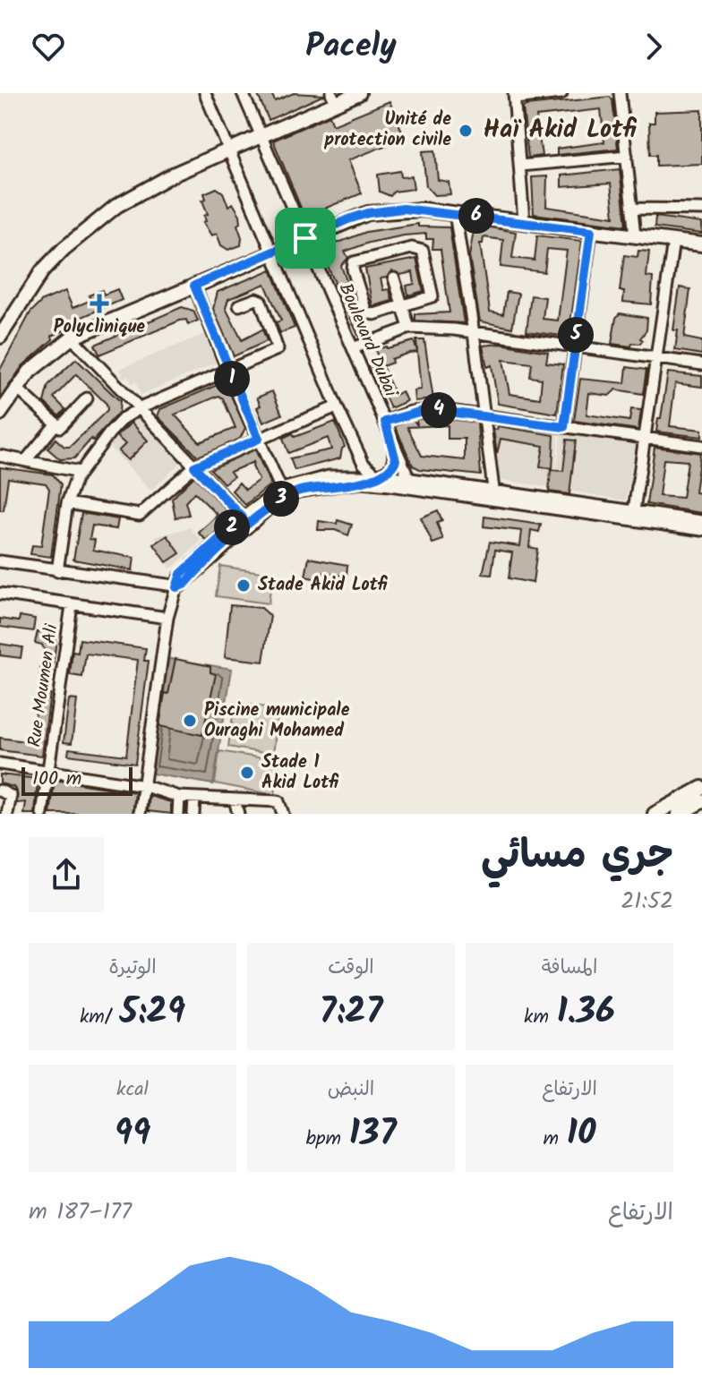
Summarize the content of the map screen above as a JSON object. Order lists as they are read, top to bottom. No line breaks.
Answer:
{"streets":{"street":["Boulevard Dubai","Rue Moumen Ali"]},"districts":["Haï Akid Lotfi"],"places":{"other":["Unité de protection civile","Stade Akid Lotfi","Piscine municipale Ouraghi Mohamed","Stade 1 Akid Lotfi"],"health":["Polyclinique"]},"scale_bar":"100 m","page":{"header":"Pacely","pins":["6","5","1","4","3","2"],"scale":"100 m","heading":["جري مسائي","21:52"],"stats":[["المسافة","1.36 km"],["الوقت","7:27"],["الوتيرة","5:29 /km"],["الارتفاع","10 m"],["النبض","137 bpm"],["kcal","99"]],"chart":["الارتفاع","177–187 m"]}}
